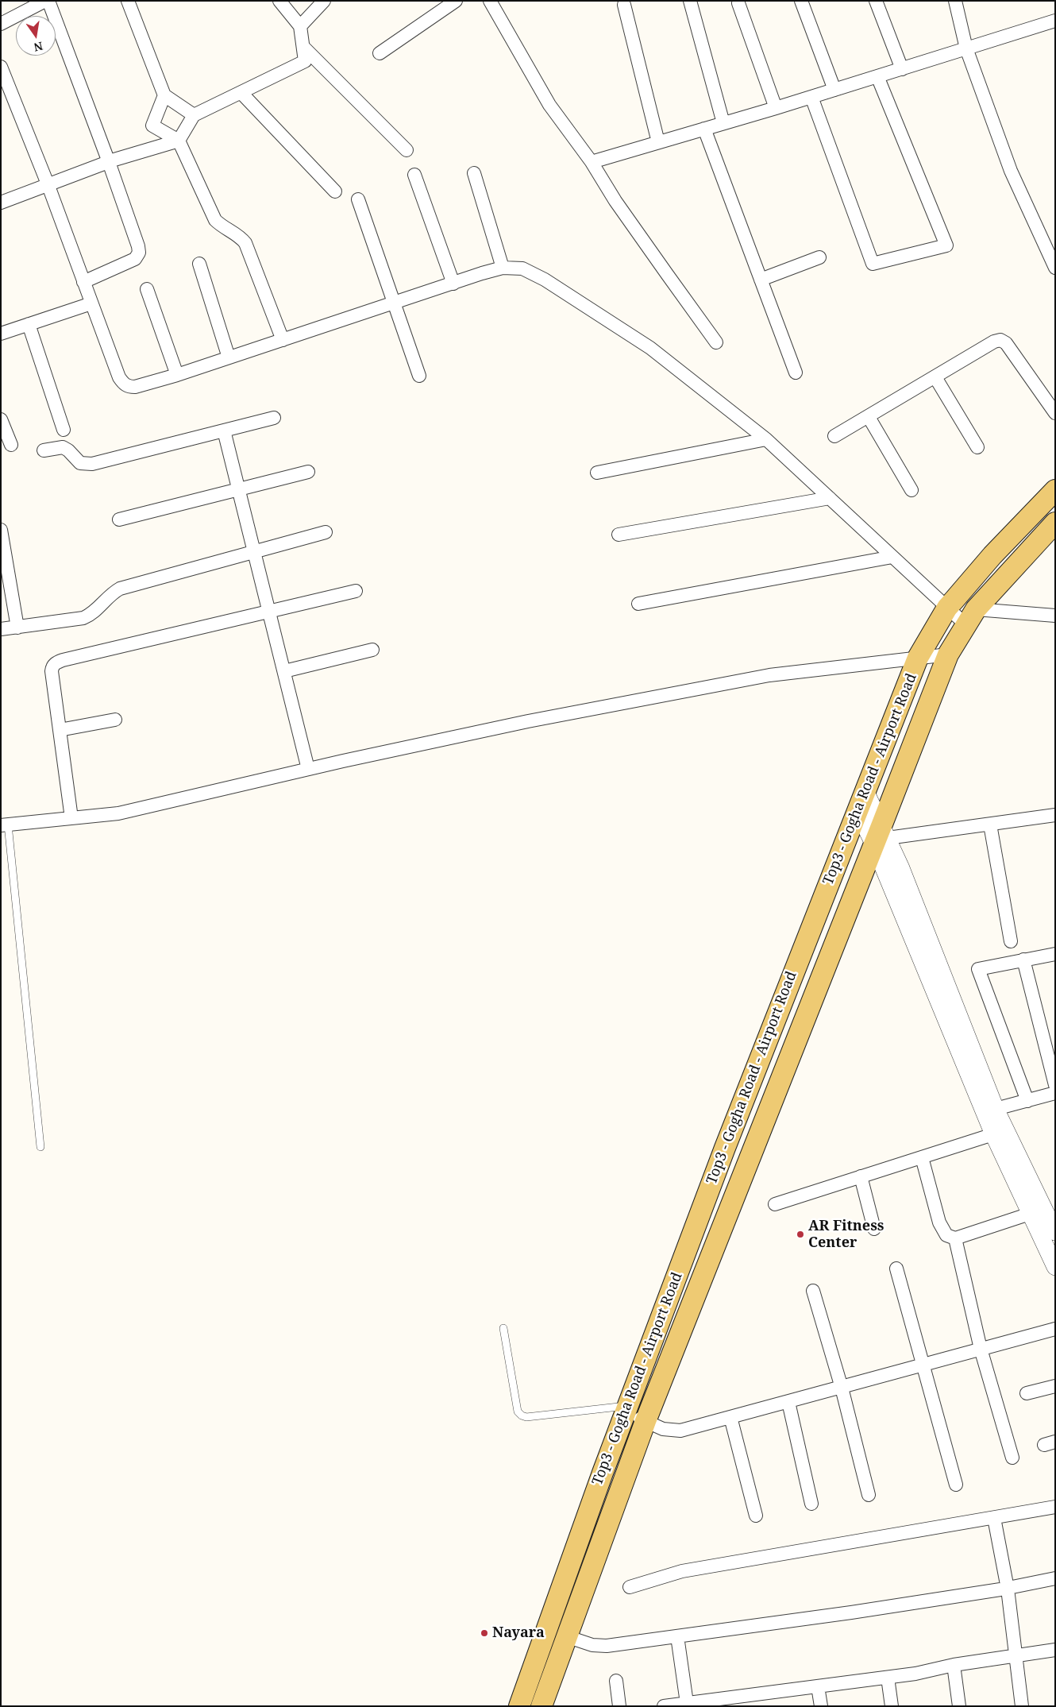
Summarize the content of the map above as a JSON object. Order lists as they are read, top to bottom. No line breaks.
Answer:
{"streets":{"main road":["Top3 - Gogha Road - Airport Road"]},"places":["AR Fitness Center","Nayara"],"north":"bottom"}
